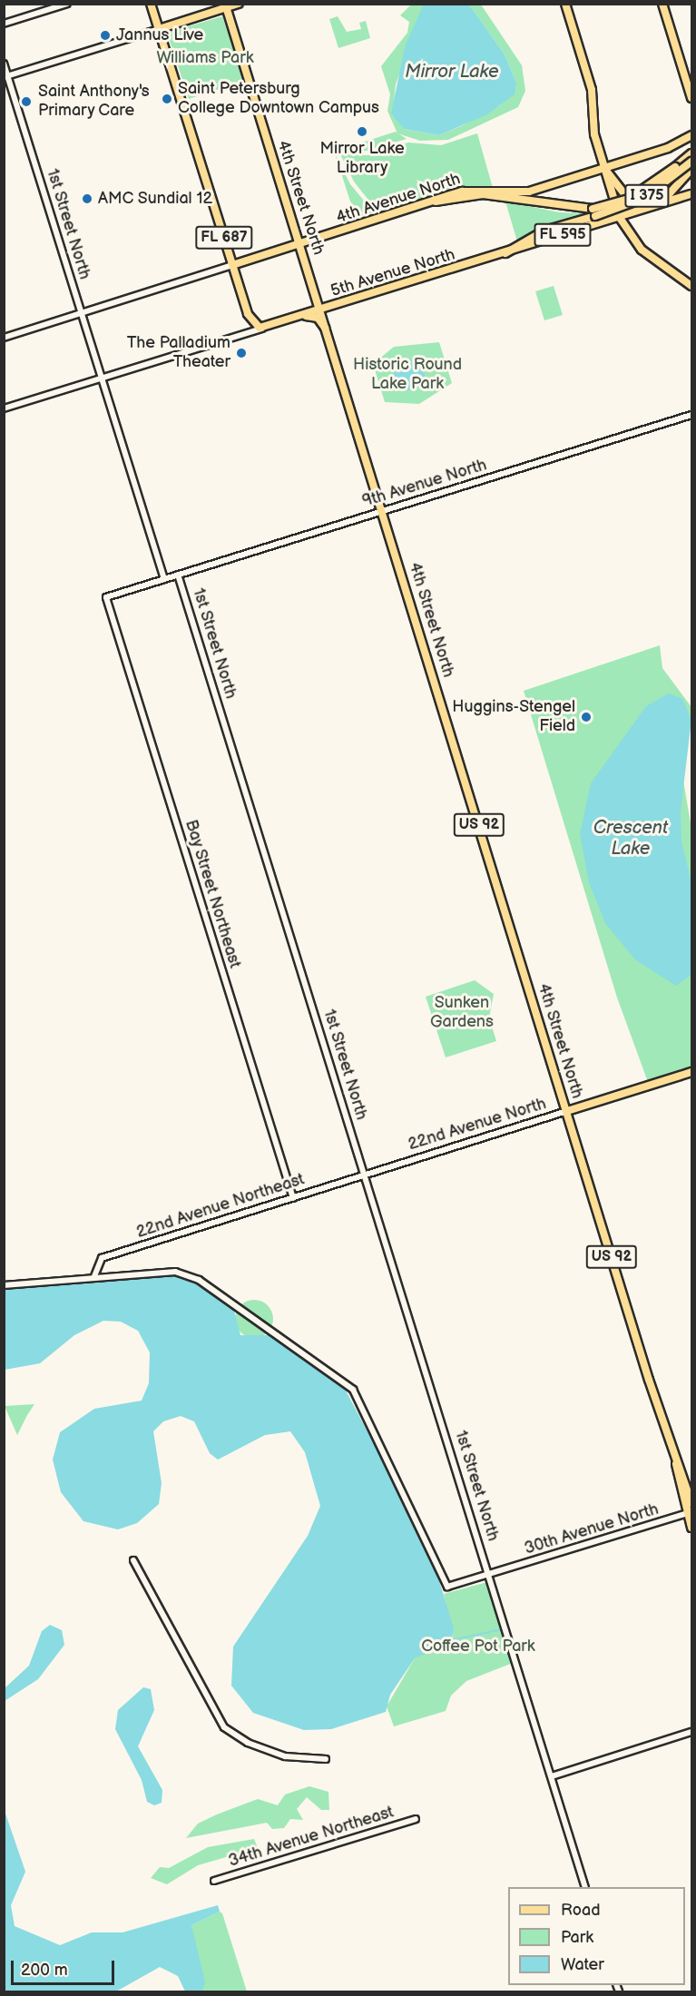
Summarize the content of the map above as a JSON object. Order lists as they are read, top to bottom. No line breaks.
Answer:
{"streets":{"highway":["I 375"],"main road":["4th Street North","4th Avenue North","FL 595","FL 687","5th Avenue North","US 92","22nd Avenue North"],"street":["1st Street North","9th Avenue North","Bay Street Northeast","22nd Avenue Northeast","30th Avenue North","34th Avenue Northeast"]},"crossings":[["I 375","4th Avenue North"],["I 375","5th Avenue North"],["4th Street North","4th Avenue North"],["4th Street North","5th Avenue North"],["4th Street North","9th Avenue North"],["4th Street North","22nd Avenue North"],["4th Street North","30th Avenue North"],["4th Avenue North","1st Street North"],["4th Avenue North","FL 687"],["1st Street North","5th Avenue North"],["1st Street North","9th Avenue North"],["1st Street North","22nd Avenue North"],["1st Street North","22nd Avenue Northeast"],["1st Street North","30th Avenue North"],["FL 687","5th Avenue North"],["9th Avenue North","Bay Street Northeast"],["Bay Street Northeast","22nd Avenue Northeast"],["22nd Avenue North","22nd Avenue Northeast"]],"water":["Mirror Lake","Crescent Lake"],"parks":["Williams Park","Historic Round Lake Park","Sunken Gardens","Coffee Pot Park"],"places":["Jannus Live","Saint Petersburg College Downtown Campus","Saint Anthony's Primary Care","Mirror Lake Library","AMC Sundial 12","The Palladium Theater","Huggins-Stengel Field"],"legend":["Road","Park","Water"],"scale_bar":"200 m"}
